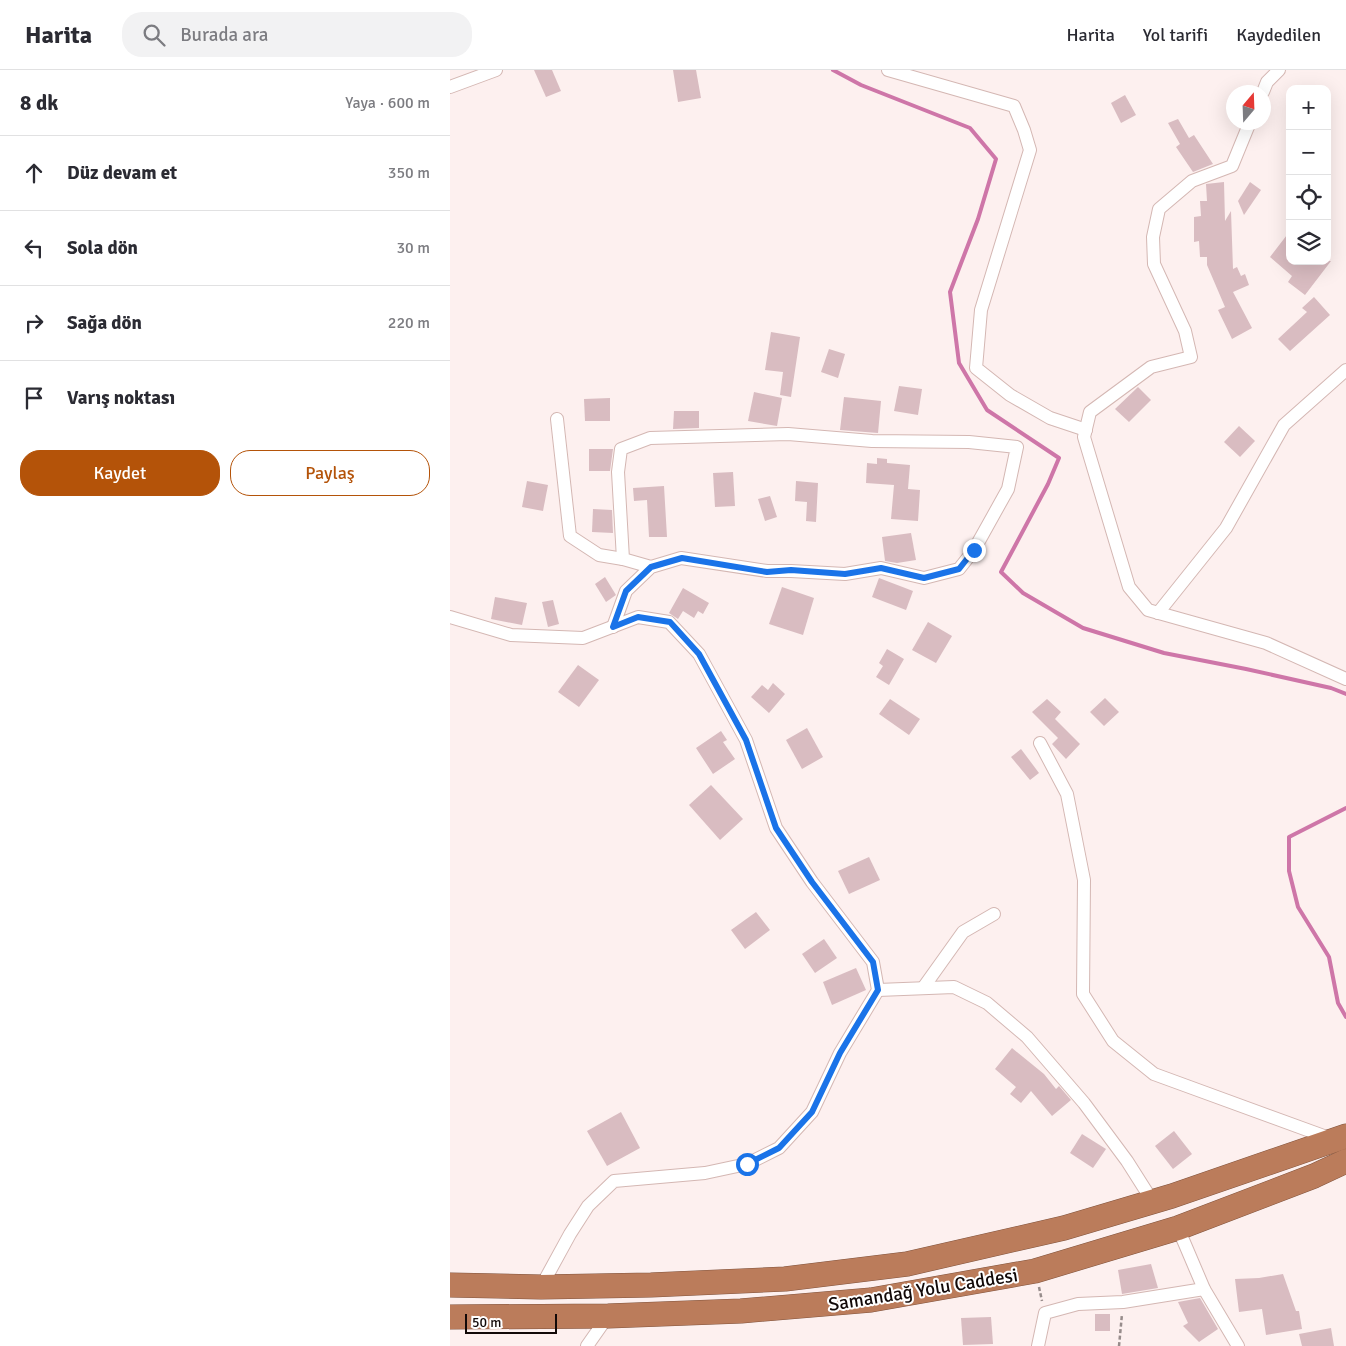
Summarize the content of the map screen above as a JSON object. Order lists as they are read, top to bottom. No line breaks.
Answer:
{"streets":{"highway":["Samandağ Yolu Caddesi"]},"scale_bar":"50 m","north":"top","page":{"header":"Harita","search":"Burada ara","nav":["Harita","Yol tarifi","Kaydedilen"],"heading":["8 dk","Yaya · 600 m"],"map_buttons":["+","−"],"list":[["Düz devam et","350 m"],["Sola dön","30 m"],["Sağa dön","220 m"],"Varış noktası"],"buttons":["Kaydet","Paylaş"],"scale":"50 m"}}
